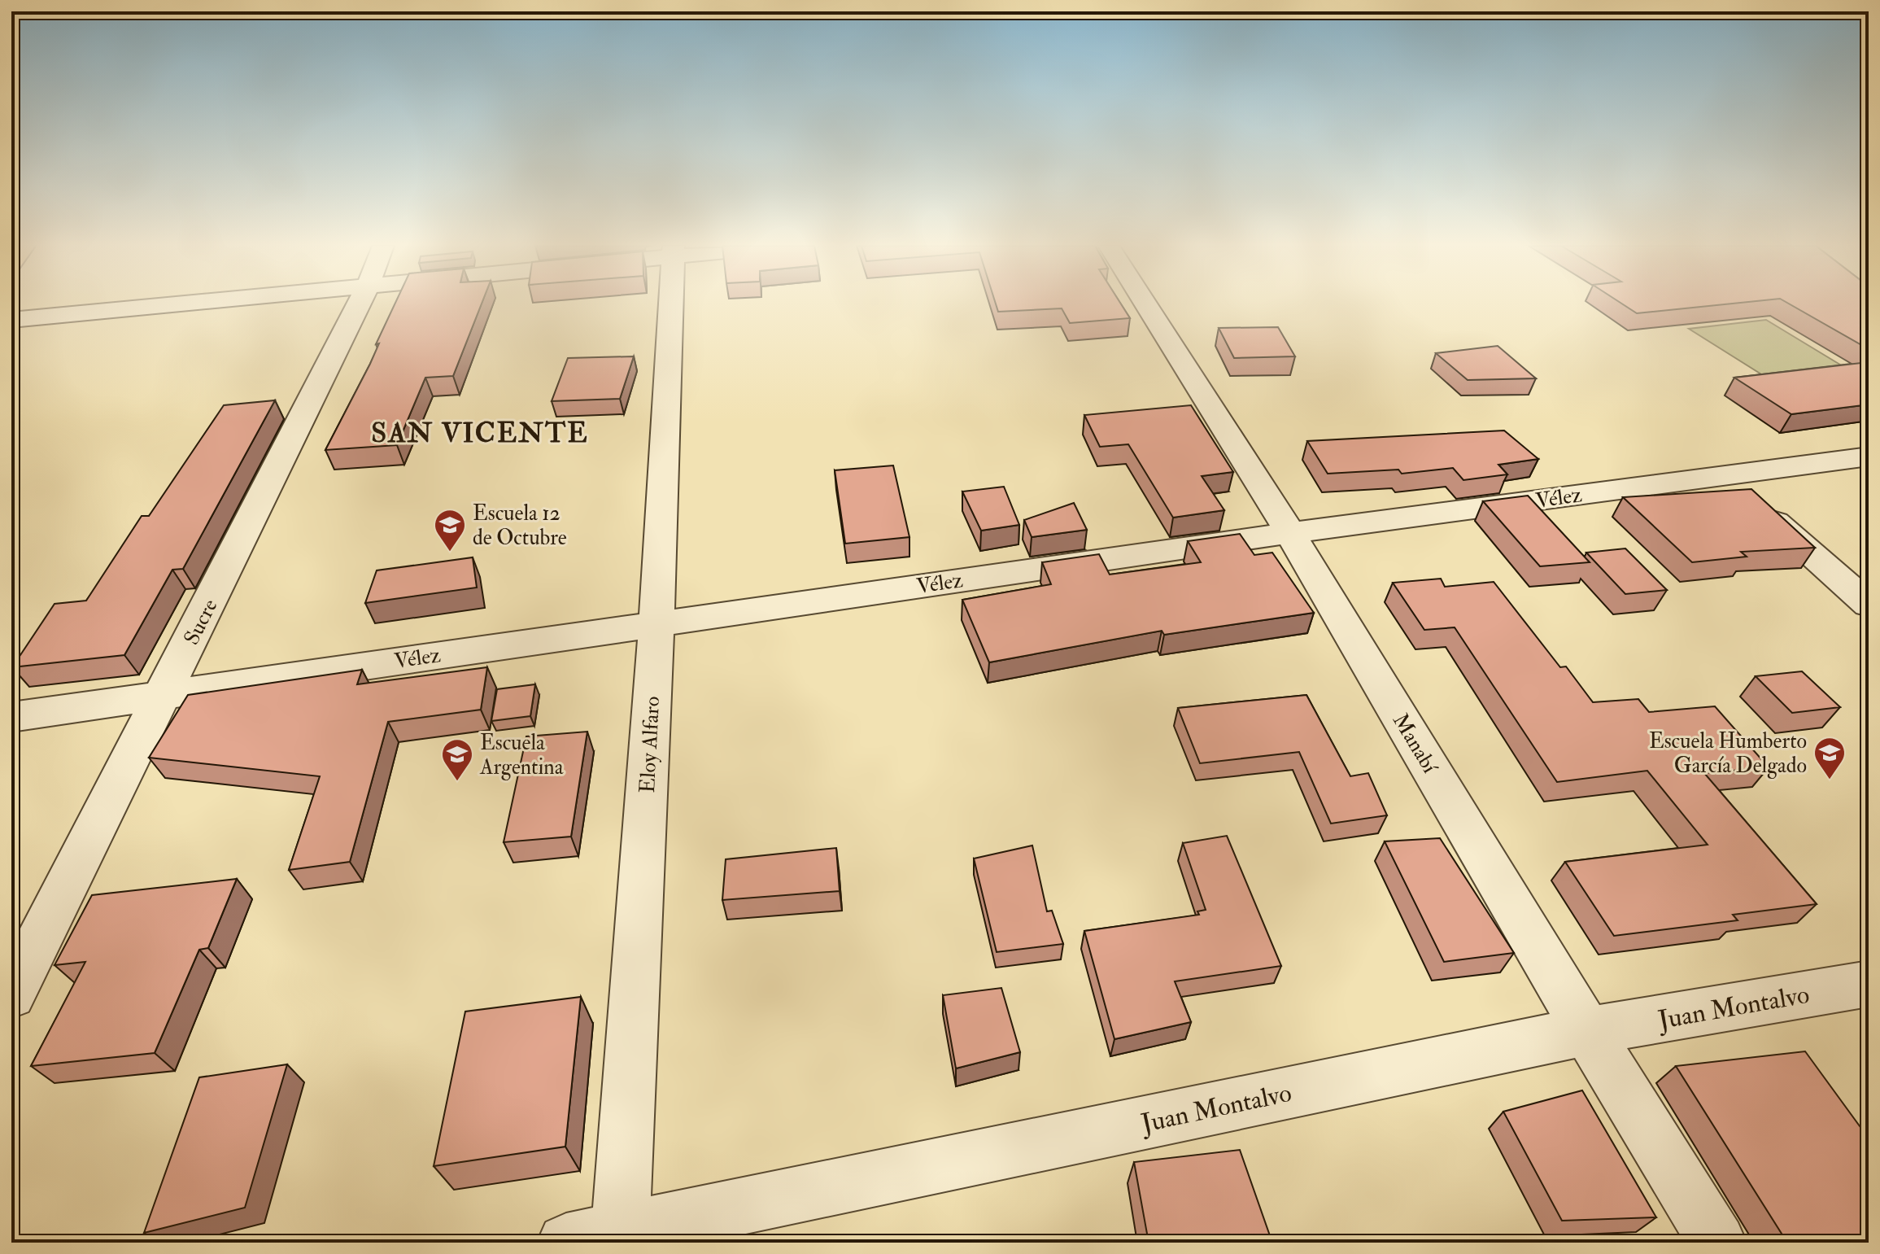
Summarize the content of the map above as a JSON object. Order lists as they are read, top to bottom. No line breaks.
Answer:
{"streets":{"street":["Vélez","Sucre","Manabí","Eloy Alfaro","Juan Montalvo"]},"crossings":[["Vélez","Sucre"],["Vélez","Manabí"],["Vélez","Eloy Alfaro"],["Manabí","Juan Montalvo"],["Eloy Alfaro","Juan Montalvo"]],"districts":["SAN VICENTE"],"places":{"school or university":["Escuela 12 de Octubre","Escuela Humberto García Delgado","Escuela Argentina"]}}
